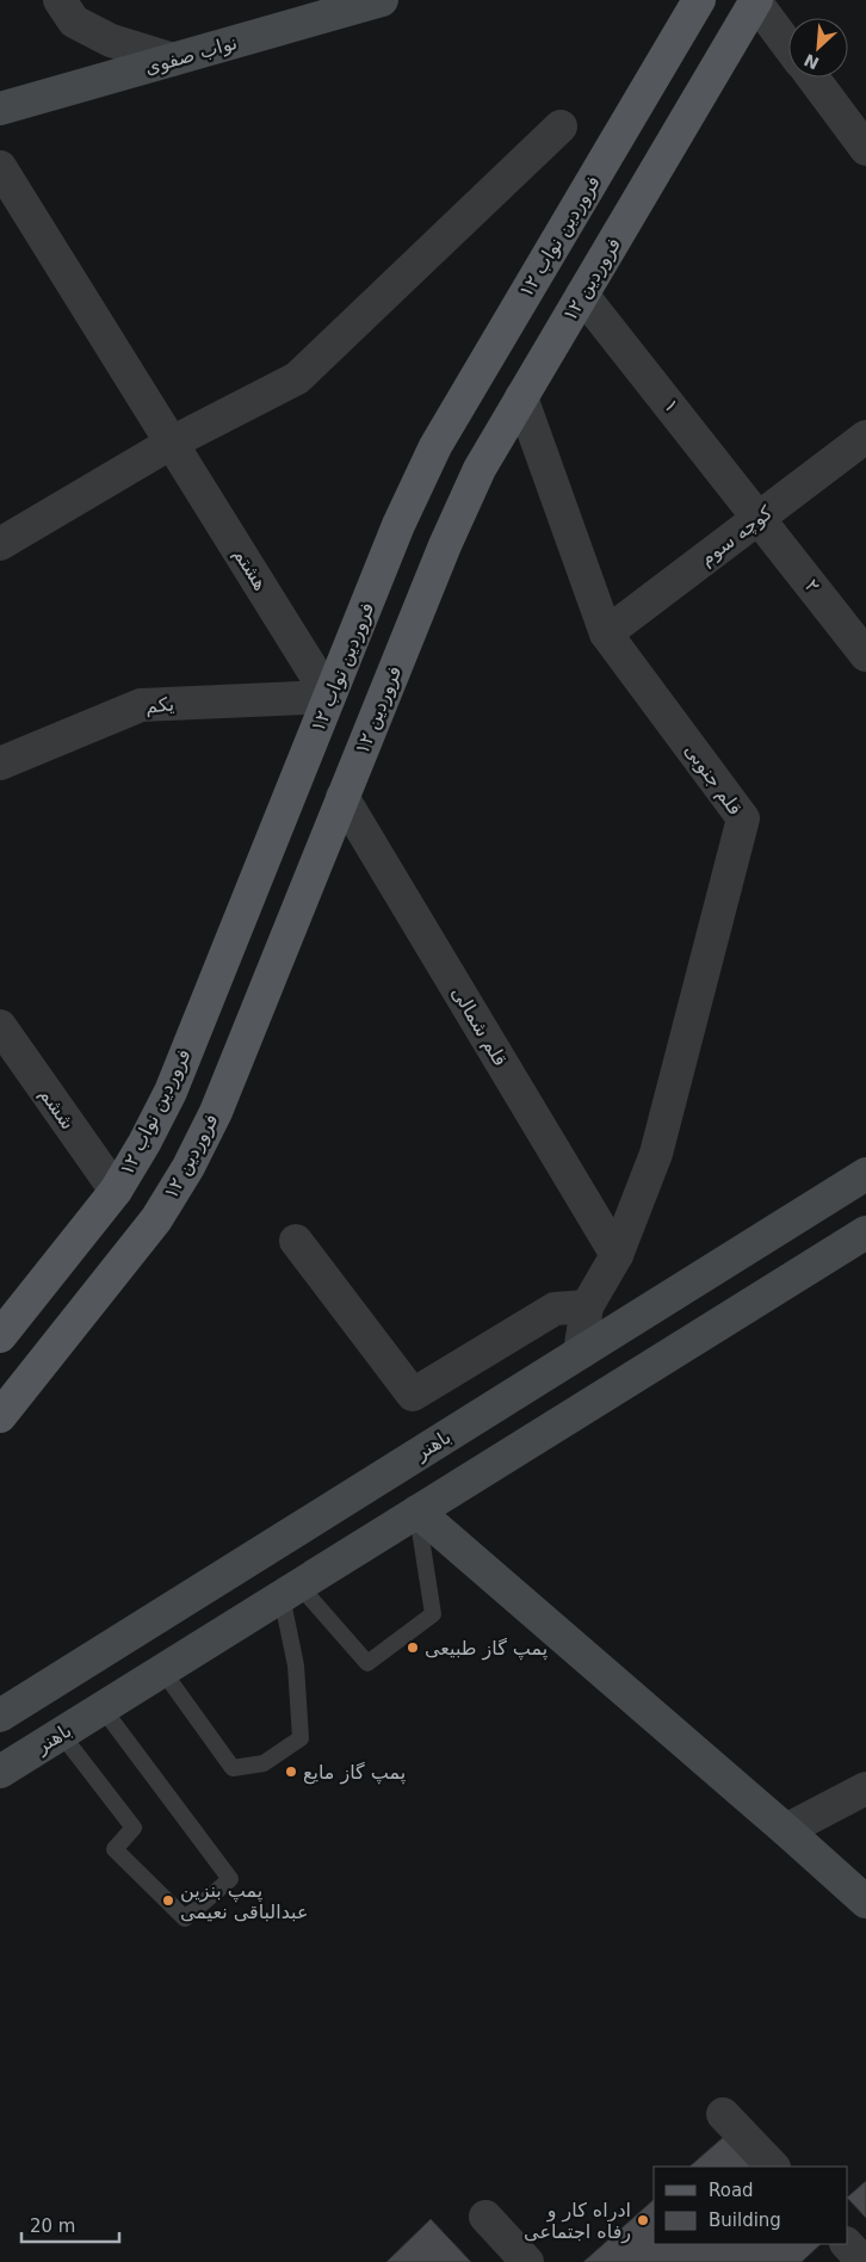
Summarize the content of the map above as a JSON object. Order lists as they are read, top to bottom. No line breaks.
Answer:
{"streets":{"main road":["نواب صفوی","۱۲ فروردین نواب","۱۲ فروردین","باهنر"],"street":["۱","کوچه سوم","هشتم","۲","یکم","قلم جنوبی","قلم شمالی","ششم"]},"crossings":[["۱۲ فروردین نواب","هشتم"],["۱۲ فروردین نواب","یکم"],["۱۲ فروردین نواب","ششم"],["۱۲ فروردین","۱"],["۱۲ فروردین","قلم جنوبی"],["۱۲ فروردین","قلم شمالی"],["۱","کوچه سوم"],["۱","۲"],["کوچه سوم","۲"],["کوچه سوم","قلم جنوبی"],["هشتم","یکم"],["قلم جنوبی","قلم شمالی"]],"places":["پمپ گاز طبیعی","پمپ گاز مایع","پمپ بنزین عبدالباقی نعیمی","ادراه کار و رفاه اجتماعی"],"legend":["Road","Building"],"scale_bar":"20 m","north":"bottom left"}
